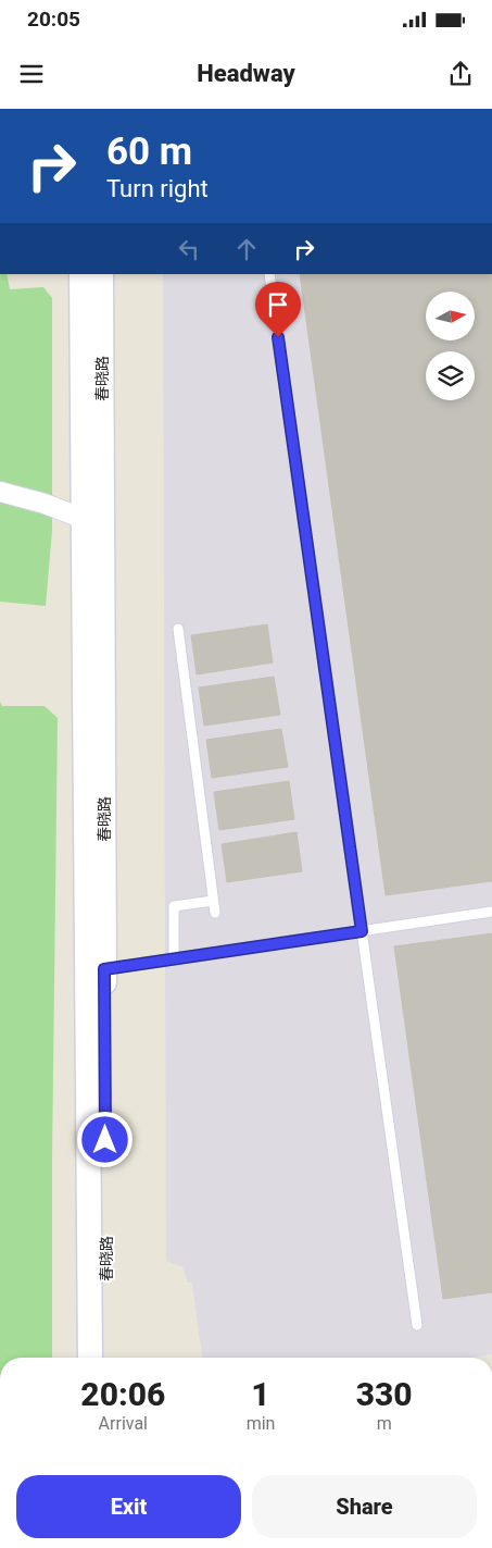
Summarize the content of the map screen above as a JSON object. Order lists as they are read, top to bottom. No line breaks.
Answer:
{"streets":{"street":["春晓路"]},"north":"right","page":{"status":"20:05","header":"Headway","turn":["60 m","Turn right"],"eta":["20:06","Arrival","1","min","330","m"],"buttons":["Exit","Share"]}}
